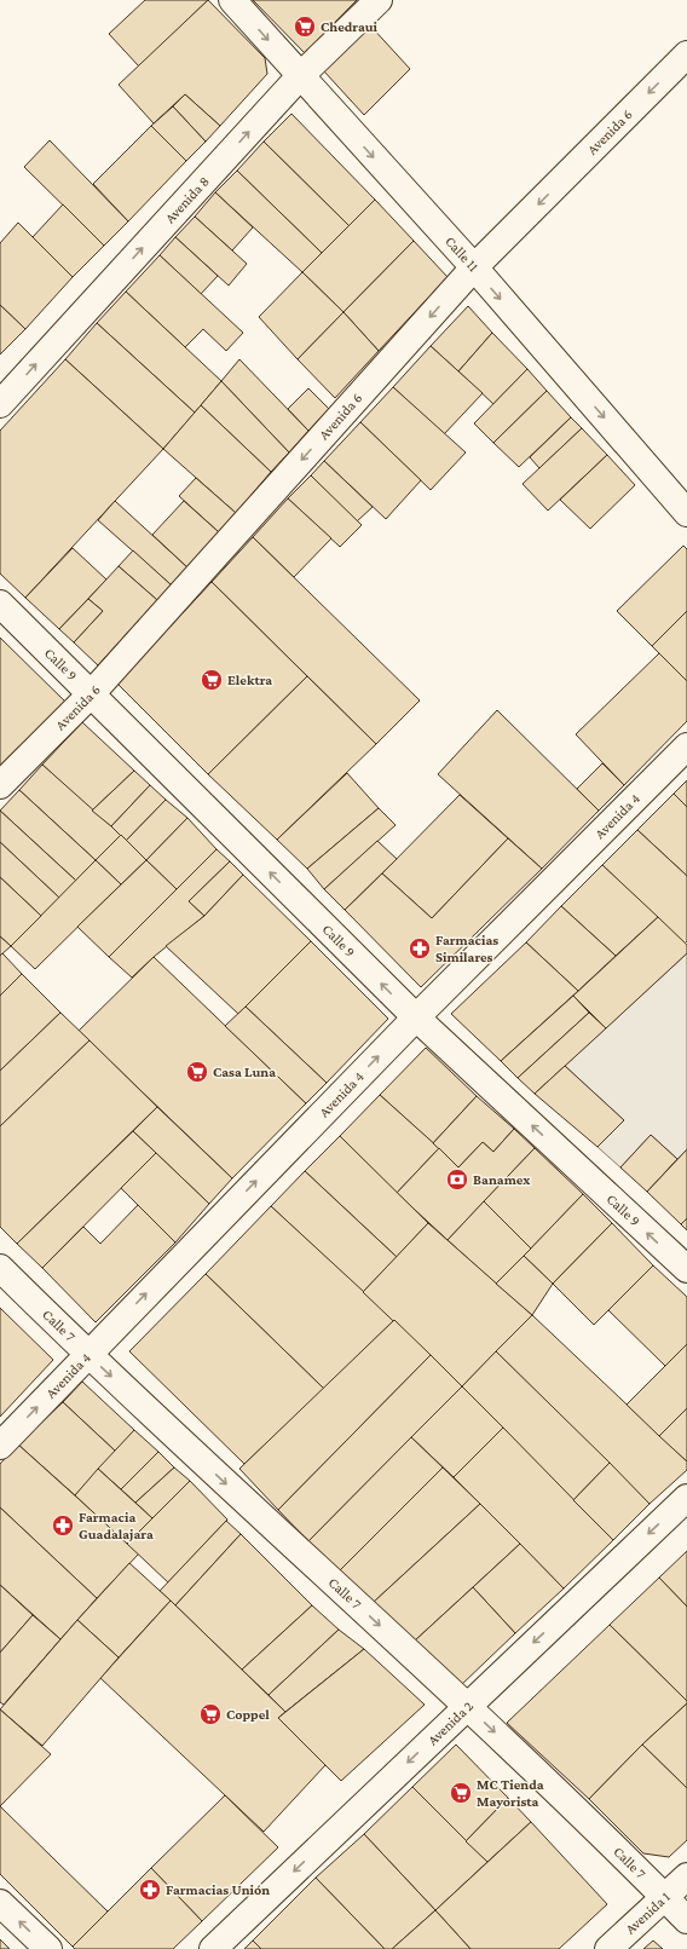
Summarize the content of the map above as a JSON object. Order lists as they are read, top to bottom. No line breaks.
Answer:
{"streets":{"street":["Avenida 6","Avenida 8","Calle 11","Calle 9","Avenida 4","Calle 7","Avenida 2","Avenida 1"]},"crossings":[["Avenida 6","Calle 11"],["Avenida 6","Calle 9"],["Avenida 8","Calle 11"],["Calle 9","Avenida 4"],["Avenida 4","Calle 7"],["Calle 7","Avenida 2"],["Calle 7","Avenida 1"]],"one_way":["Avenida 6","Avenida 8","Calle 11","Calle 9","Avenida 4","Calle 7","Avenida 2"],"places":{"supermarket":["Chedraui","Elektra","Casa Luna","Coppel","MC Tienda Mayorista"],"pharmacy":["Farmacias Similares","Farmacia Guadalajara","Farmacias Unión"],"bank":["Banamex"]}}
